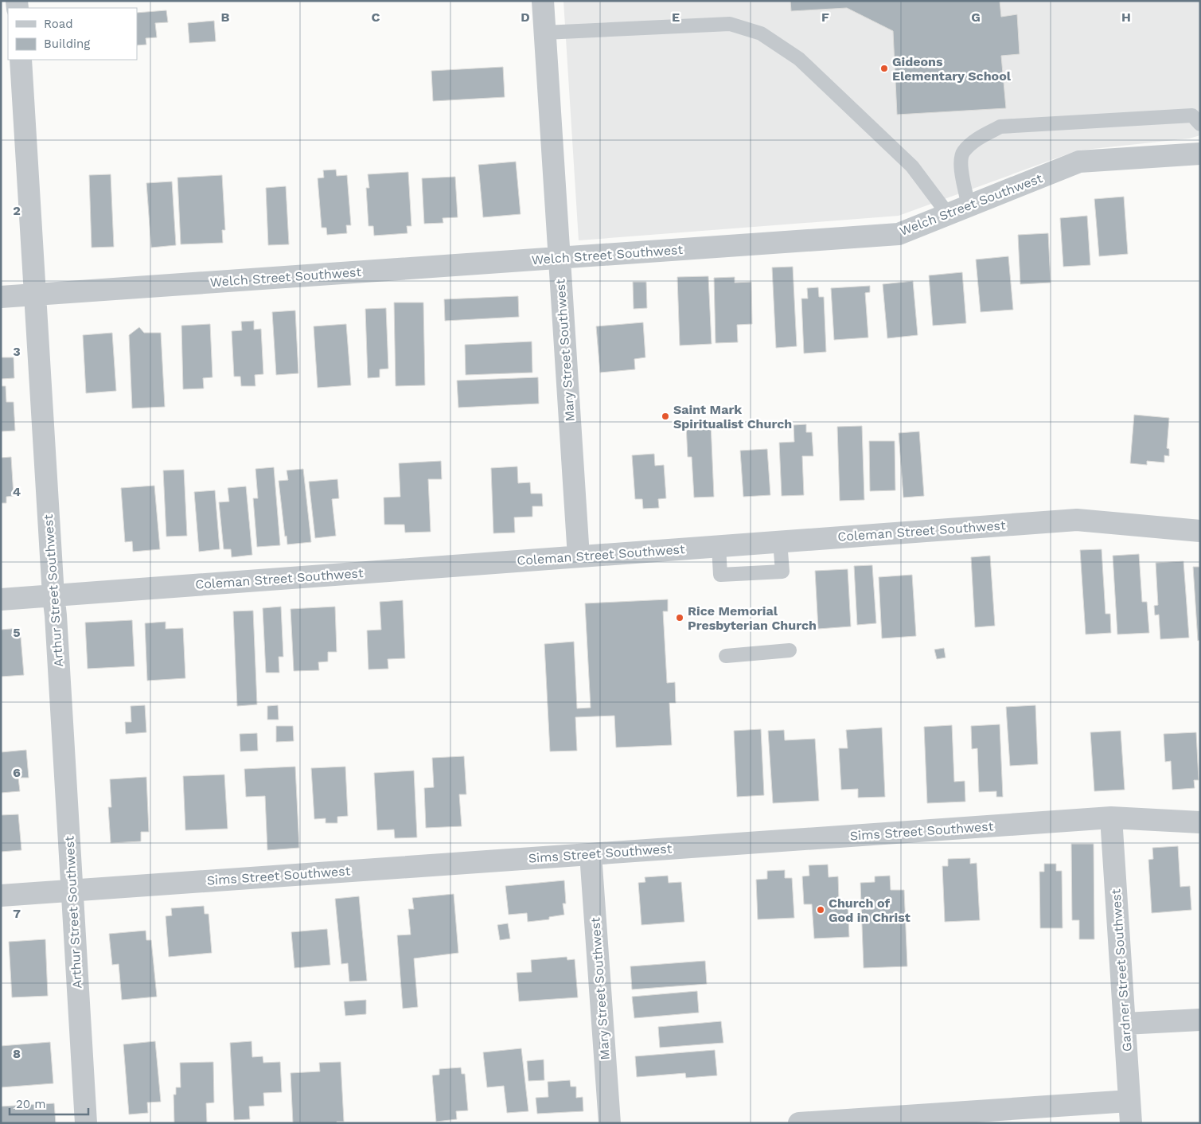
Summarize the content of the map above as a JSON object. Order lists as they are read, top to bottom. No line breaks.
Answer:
{"streets":{"street":["Welch Street Southwest","Mary Street Southwest","Coleman Street Southwest","Arthur Street Southwest","Sims Street Southwest","Gardner Street Southwest"]},"crossings":[["Welch Street Southwest","Mary Street Southwest"],["Welch Street Southwest","Arthur Street Southwest"],["Mary Street Southwest","Coleman Street Southwest"],["Mary Street Southwest","Sims Street Southwest"],["Coleman Street Southwest","Arthur Street Southwest"],["Arthur Street Southwest","Sims Street Southwest"],["Sims Street Southwest","Gardner Street Southwest"]],"places":["Gideons Elementary School","Saint Mark Spiritualist Church","Rice Memorial Presbyterian Church","Church of God in Christ"],"legend":["Road","Building"],"scale_bar":"20 m","grid":{"columns":["B","C","D","E","F","G","H"],"rows":["2","3","4","5","6","7","8"]}}
